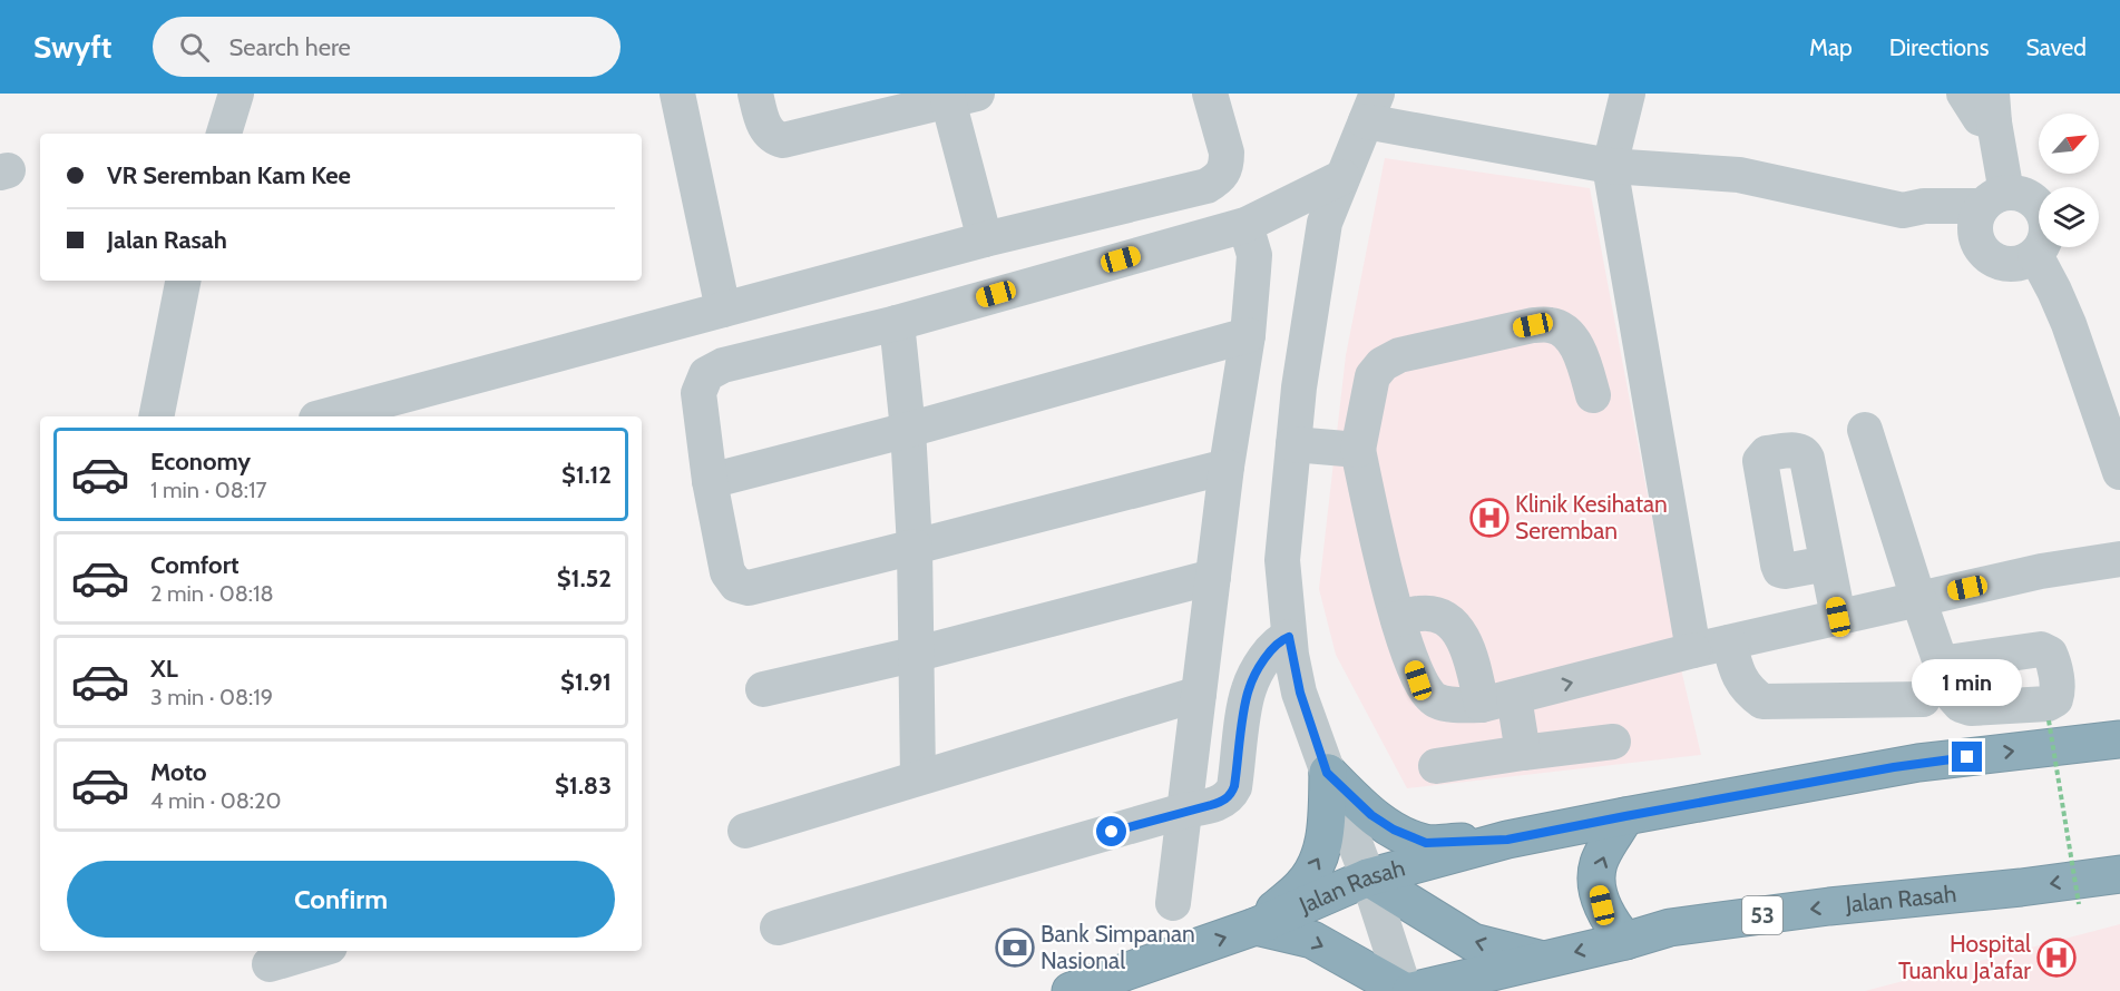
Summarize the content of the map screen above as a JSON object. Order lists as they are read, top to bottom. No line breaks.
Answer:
{"streets":{"highway":["Jalan Rasah","53"]},"places":{"hospital":["Klinik Kesihatan Seremban","Hospital Tuanku Ja'afar"],"bank":["Bank Simpanan Nasional"]},"north":"top right","page":{"header":"Swyft","search":"Search here","nav":["Map","Directions","Saved"],"banner":["VR Seremban Kam Kee","Jalan Rasah"],"list":[{"name":"Economy","note":"1 min · 08:17","value":"$1.12"},{"name":"Comfort","note":"2 min · 08:18","value":"$1.52"},{"name":"XL","note":"3 min · 08:19","value":"$1.91"},{"name":"Moto","note":"4 min · 08:20","value":"$1.83"}],"bubble":"1 min","buttons":"Confirm"}}
